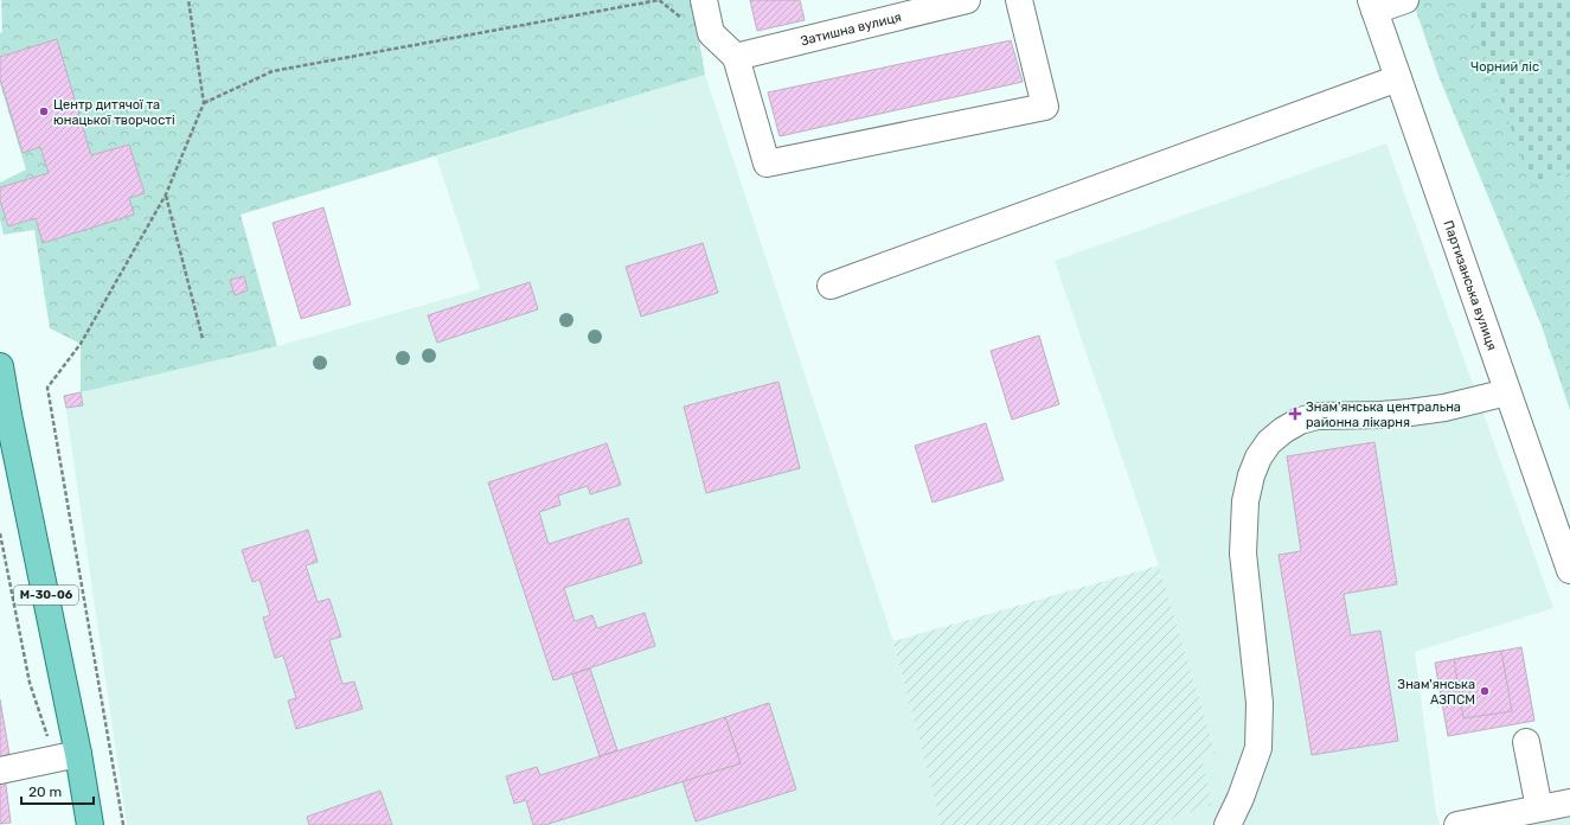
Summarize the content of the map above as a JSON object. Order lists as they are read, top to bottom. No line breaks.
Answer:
{"streets":{"main road":["М-30-06"],"street":["Затишна вулиця","Партизанська вулиця"]},"parks":["Чорний ліс"],"places":{"other":["Центр дитячої та юнацької творчості","Знам'янська АЗПСМ"],"health":["Знам'янська центральна районна лікарня"]},"scale_bar":"20 m"}
